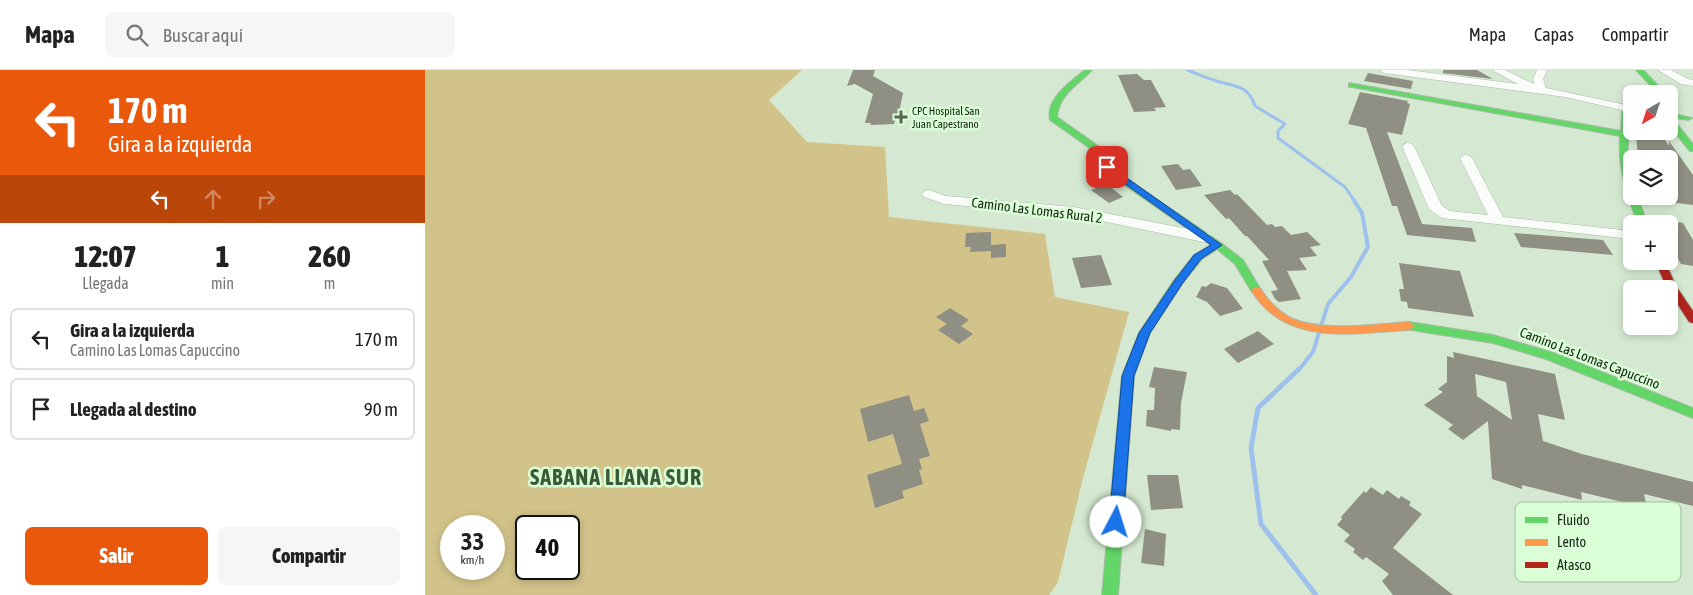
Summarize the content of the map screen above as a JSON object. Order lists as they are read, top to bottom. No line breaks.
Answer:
{"streets":{"main road":["Camino Las Lomas Capuccino"],"street":["Camino Las Lomas Rural 2"]},"crossings":[["Camino Las Lomas Rural 2","Camino Las Lomas Capuccino"]],"districts":["SABANA LLANA SUR"],"places":{"health":["CPC Hospital San Juan Capestrano"]},"legend":["Fluido","Lento","Atasco"],"north":"bottom left","page":{"header":"Mapa","search":"Buscar aquí","nav":["Mapa","Capas","Compartir"],"turn":["170 m","Gira a la izquierda"],"map_buttons":["+","−"],"eta":["12:07","Llegada","1","min","260","m"],"list":[{"name":"Gira a la izquierda","note":"Camino Las Lomas Capuccino","value":"170 m"},{"name":"Llegada al destino","value":"90 m"}],"speed":"33 km/h","limit":"40","buttons":["Salir","Compartir"]}}
